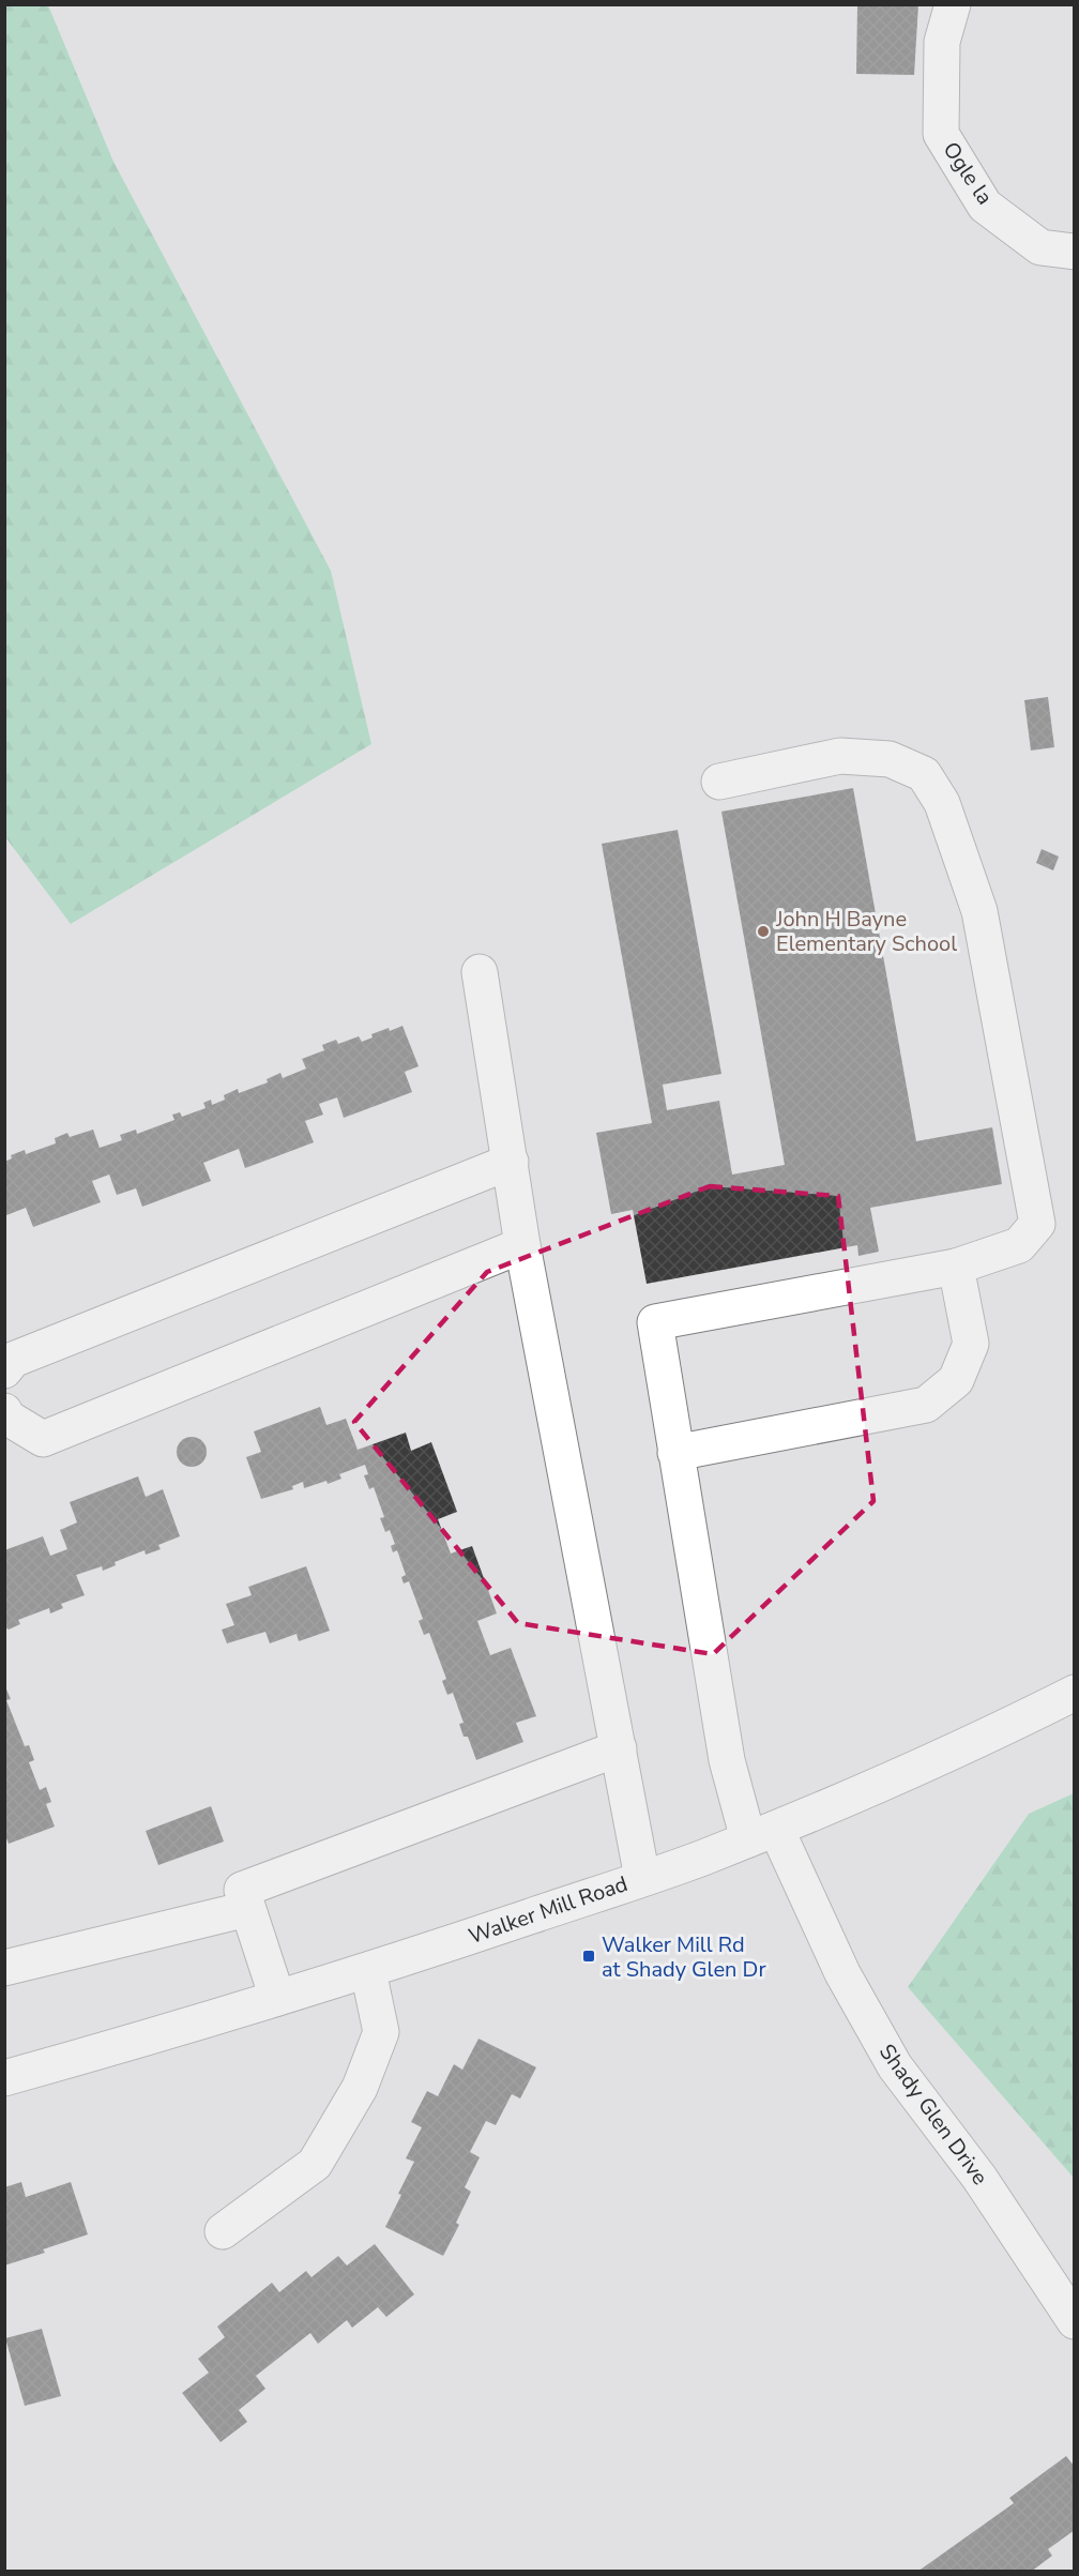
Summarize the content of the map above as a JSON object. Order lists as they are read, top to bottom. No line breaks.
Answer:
{"streets":{"main road":["Ogle la","Walker Mill Road","Shady Glen Drive"]},"crossings":[["Walker Mill Road","Shady Glen Drive"]],"places":{"other":["John H Bayne Elementary School"],"transit":["Walker Mill Rd at Shady Glen Dr"]}}
